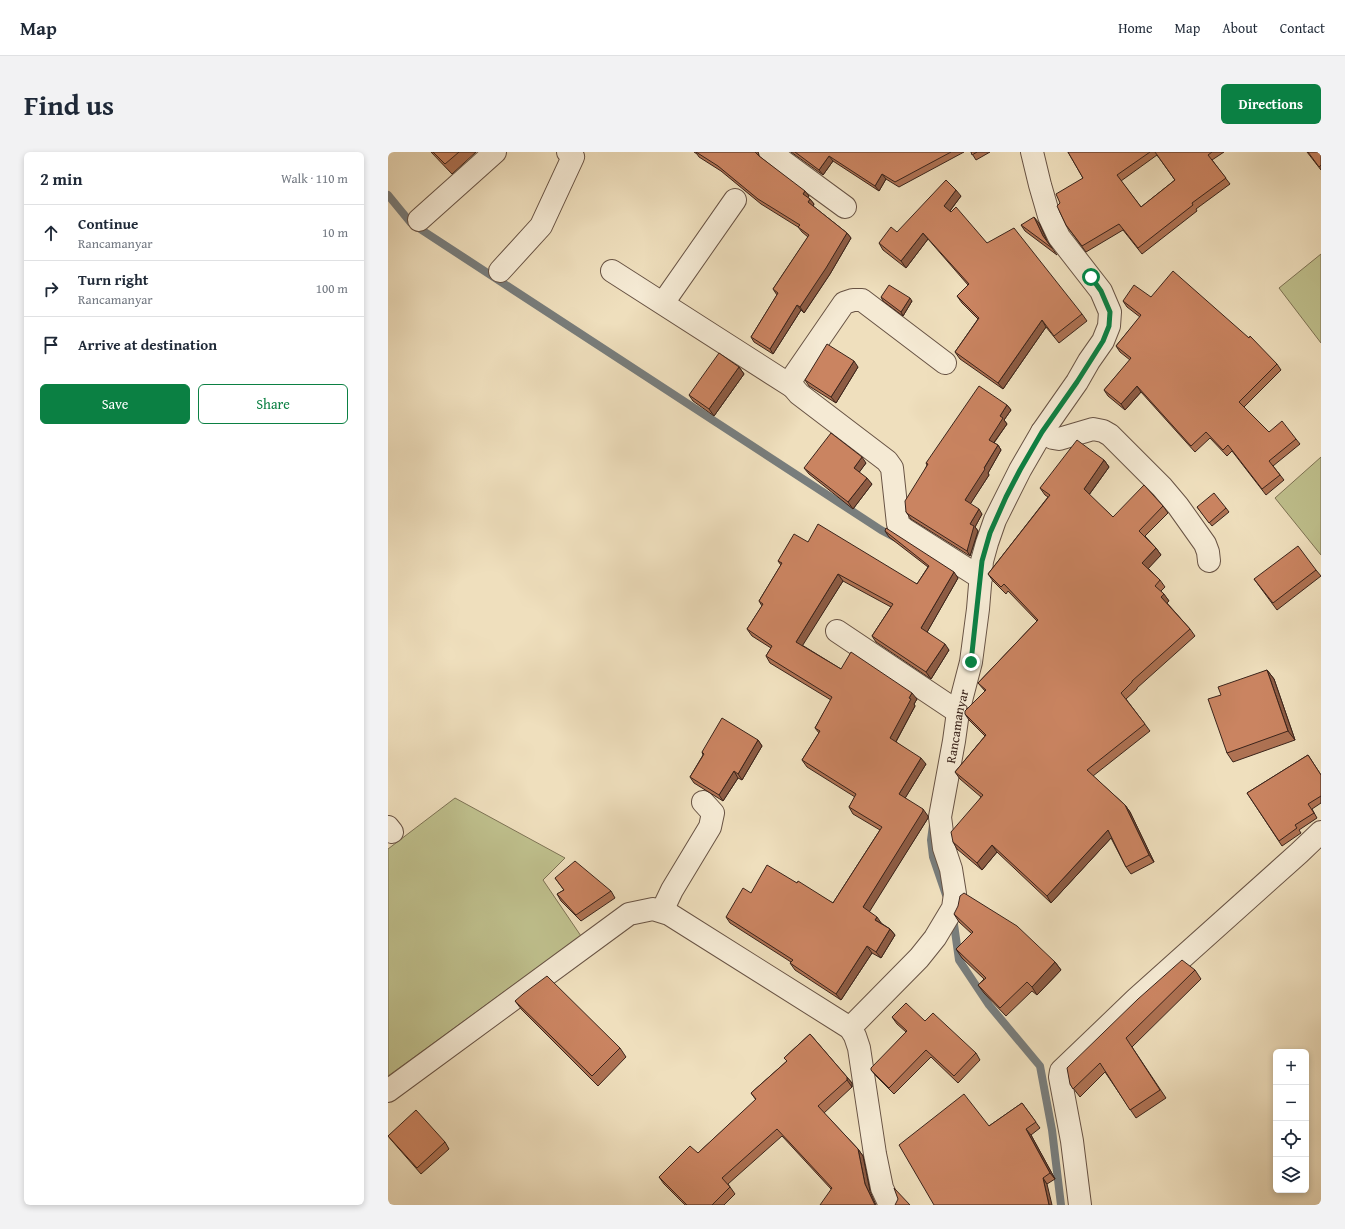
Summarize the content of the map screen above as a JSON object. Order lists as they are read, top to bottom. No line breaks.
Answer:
{"streets":{"street":["Rancamanyar"]},"page":{"header":"Map","nav":["Home","Map","About","Contact"],"title":"Find us","buttons":["Directions",["Save","Share"]],"heading":["2 min","Walk · 110 m"],"list":[["Continue","Rancamanyar","10 m"],["Turn right","Rancamanyar","100 m"],"Arrive at destination"],"map_buttons":["+","−"]}}
